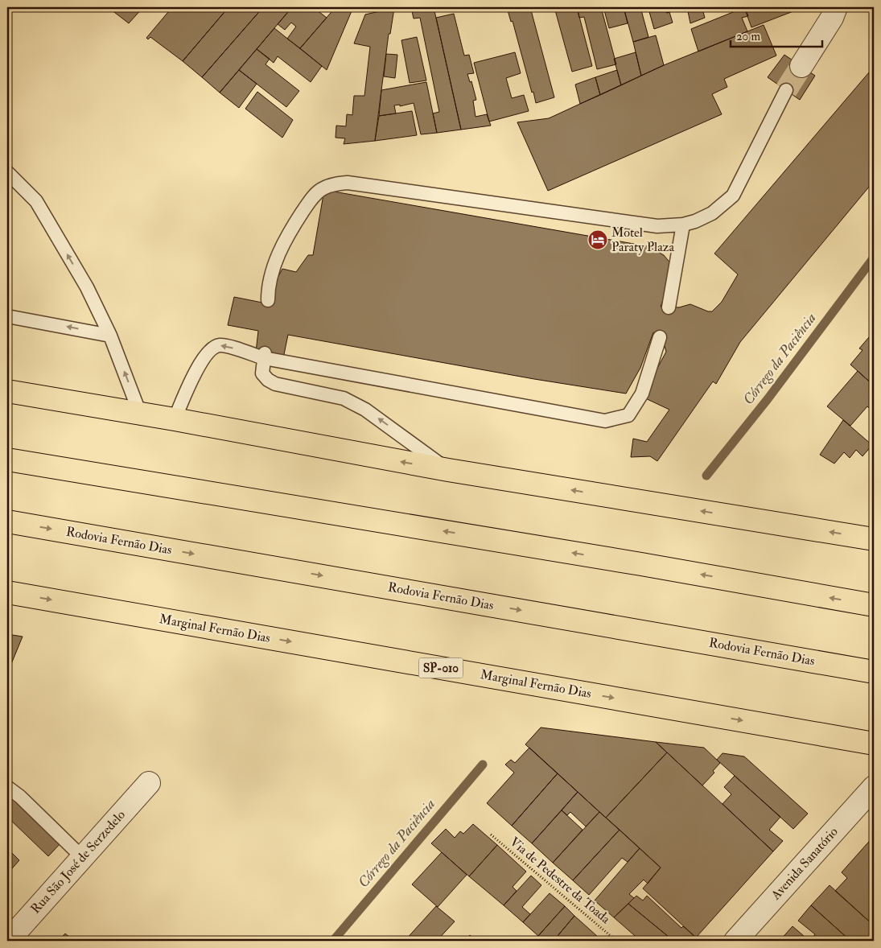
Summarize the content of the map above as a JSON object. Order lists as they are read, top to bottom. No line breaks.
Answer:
{"streets":{"highway":["Rodovia Fernão Dias","Marginal Fernão Dias","SP-010"],"street":["Rua São José de Serzedelo","Avenida Sanatório"],"path":["Via de Pedestre da Toada"]},"water":["Córrego da Paciência"],"places":{"hotel":["Motel Paraty Plaza"]},"scale_bar":"20 m"}
